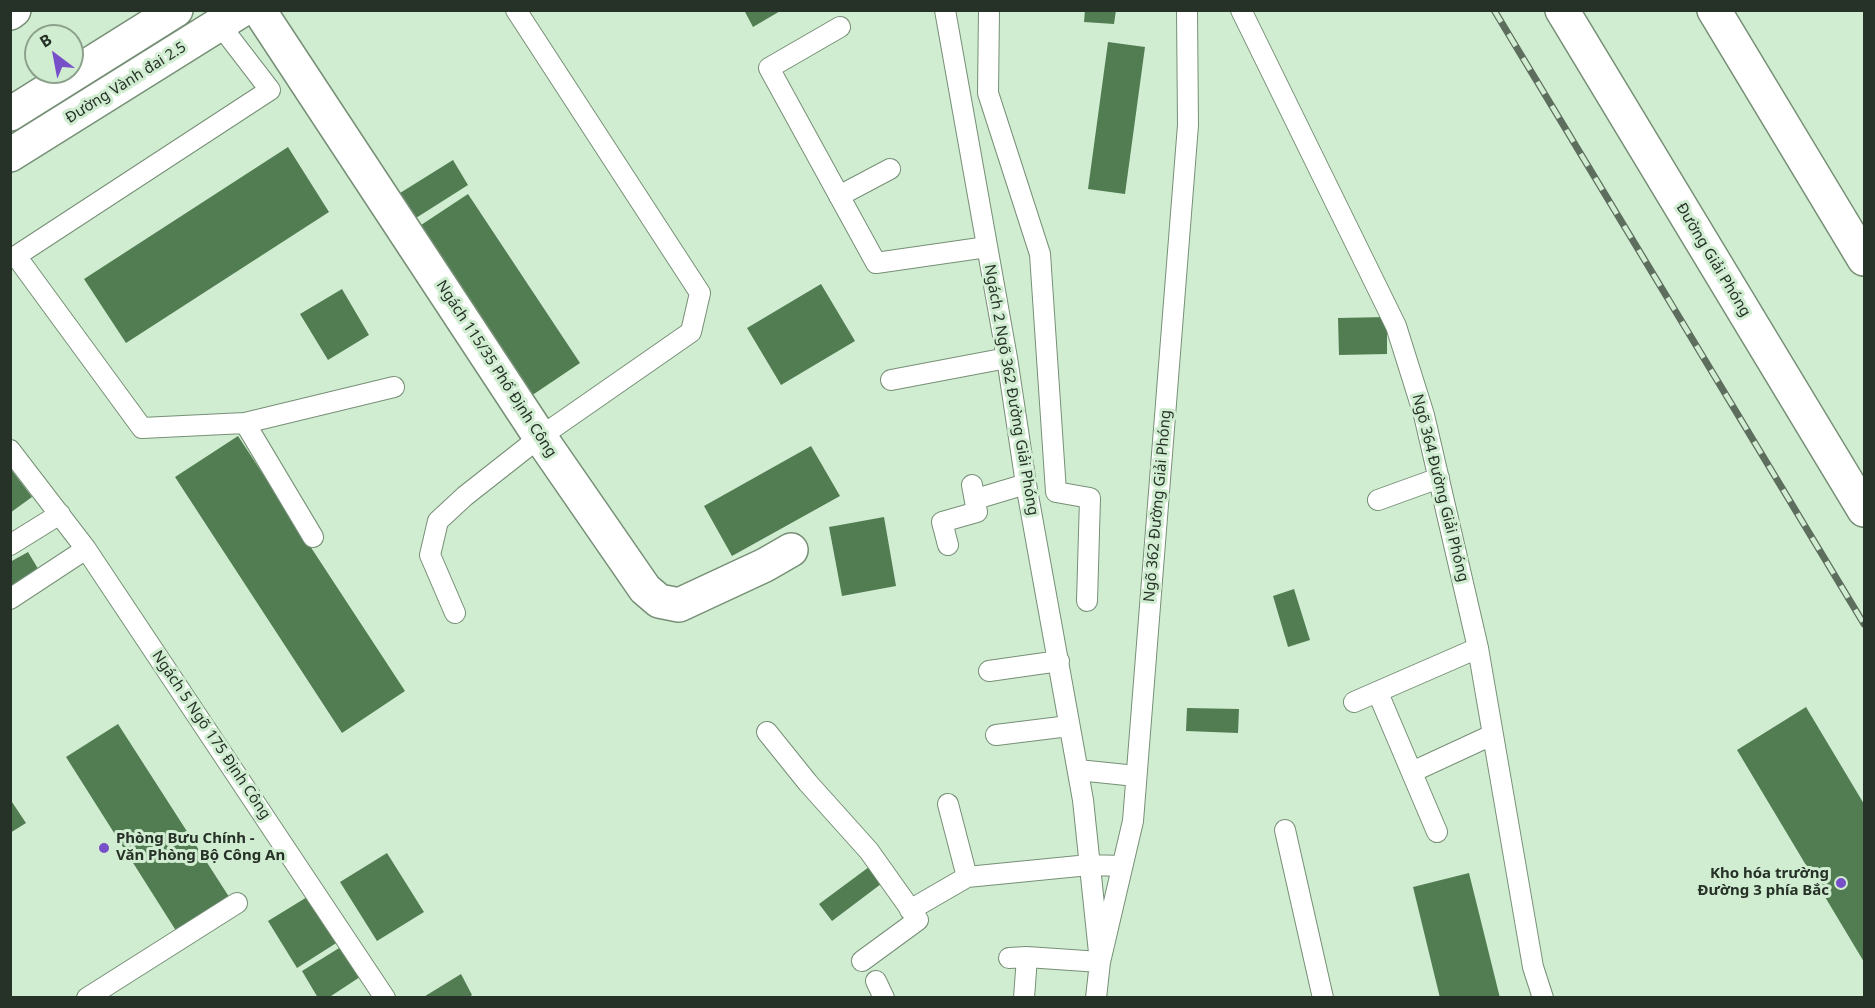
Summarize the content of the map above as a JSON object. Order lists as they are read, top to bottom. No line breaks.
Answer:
{"streets":{"main road":["Đường Vành đai 2.5","Đường Giải Phóng","Ngách 115/35 Phố Định Công"],"lane":["Ngách 2 Ngõ 362 Đường Giải Phóng","Ngõ 364 Đường Giải Phóng","Ngõ 362 Đường Giải Phóng","Ngách 5 Ngõ 175 Định Công"]},"crossings":[["Ngách 2 Ngõ 362 Đường Giải Phóng","Ngõ 362 Đường Giải Phóng"]],"places":["Phòng Bưu Chính - Văn Phòng Bộ Công An","Kho hóa trường Đường 3 phía Bắc"],"north":"top left"}
